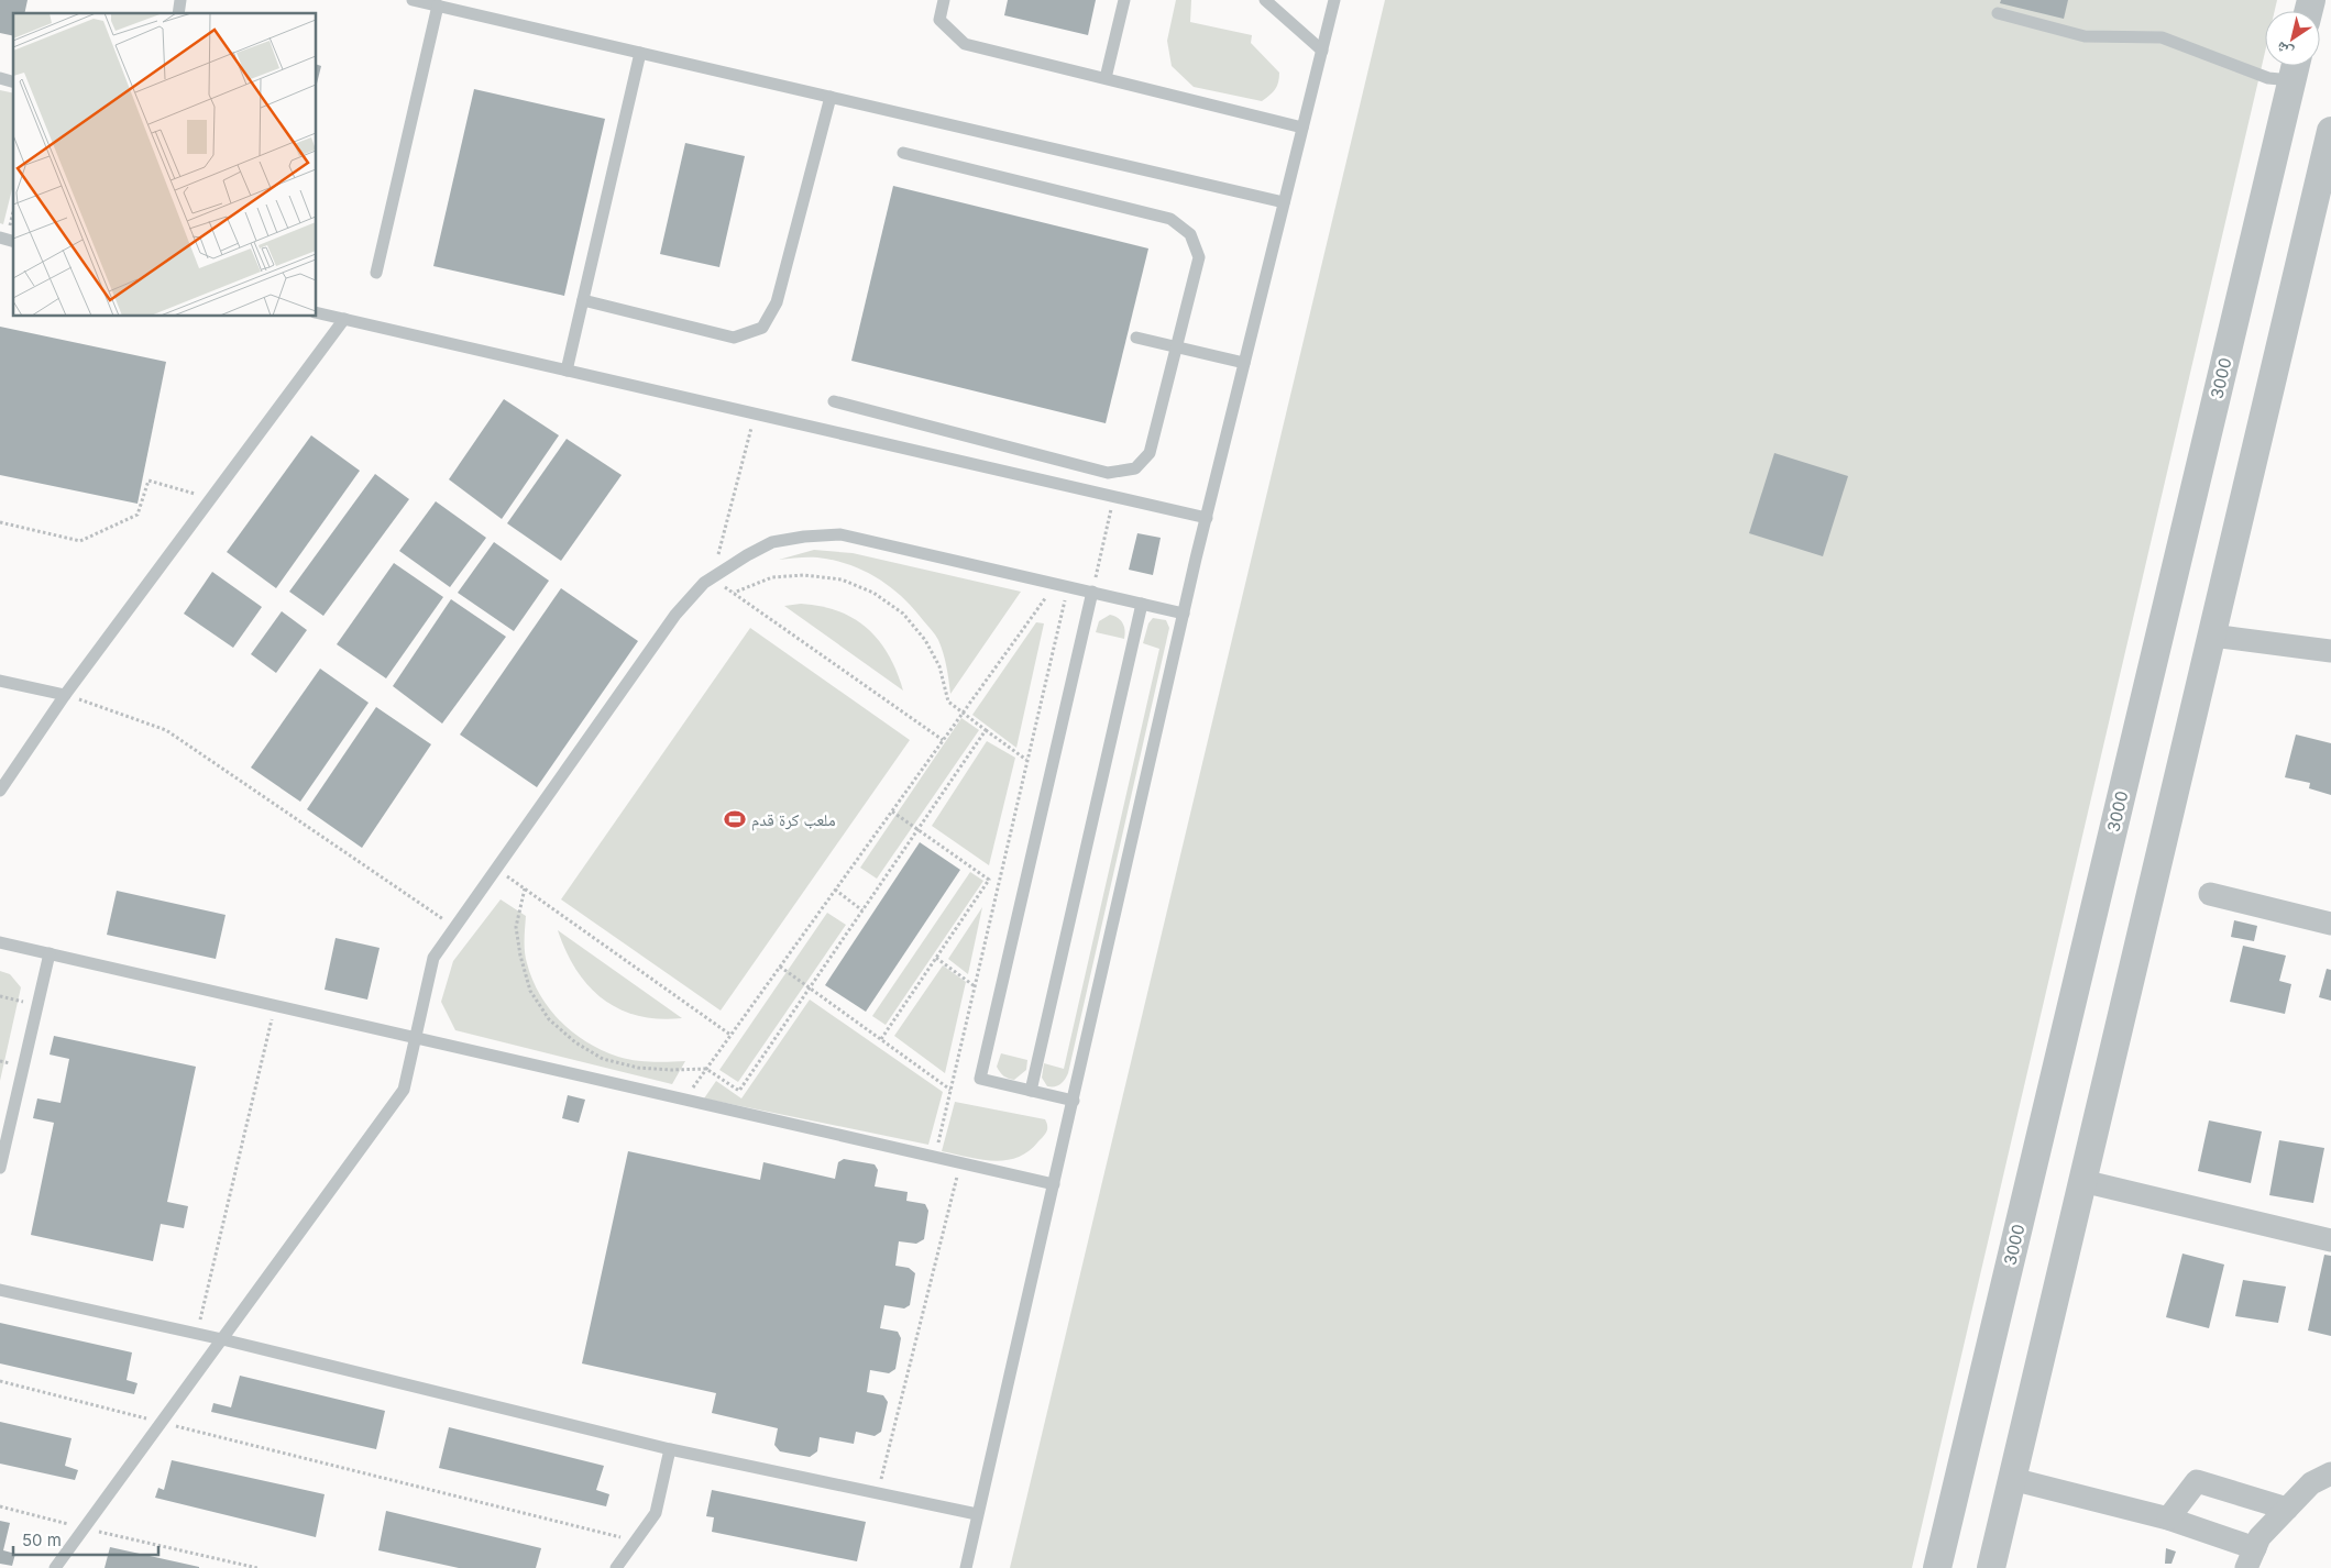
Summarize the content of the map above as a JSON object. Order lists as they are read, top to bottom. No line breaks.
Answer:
{"streets":{"street":["3000"]},"places":{"sports":["ملعب كرة قدم"]},"scale_bar":"50 m","north":"bottom left"}
